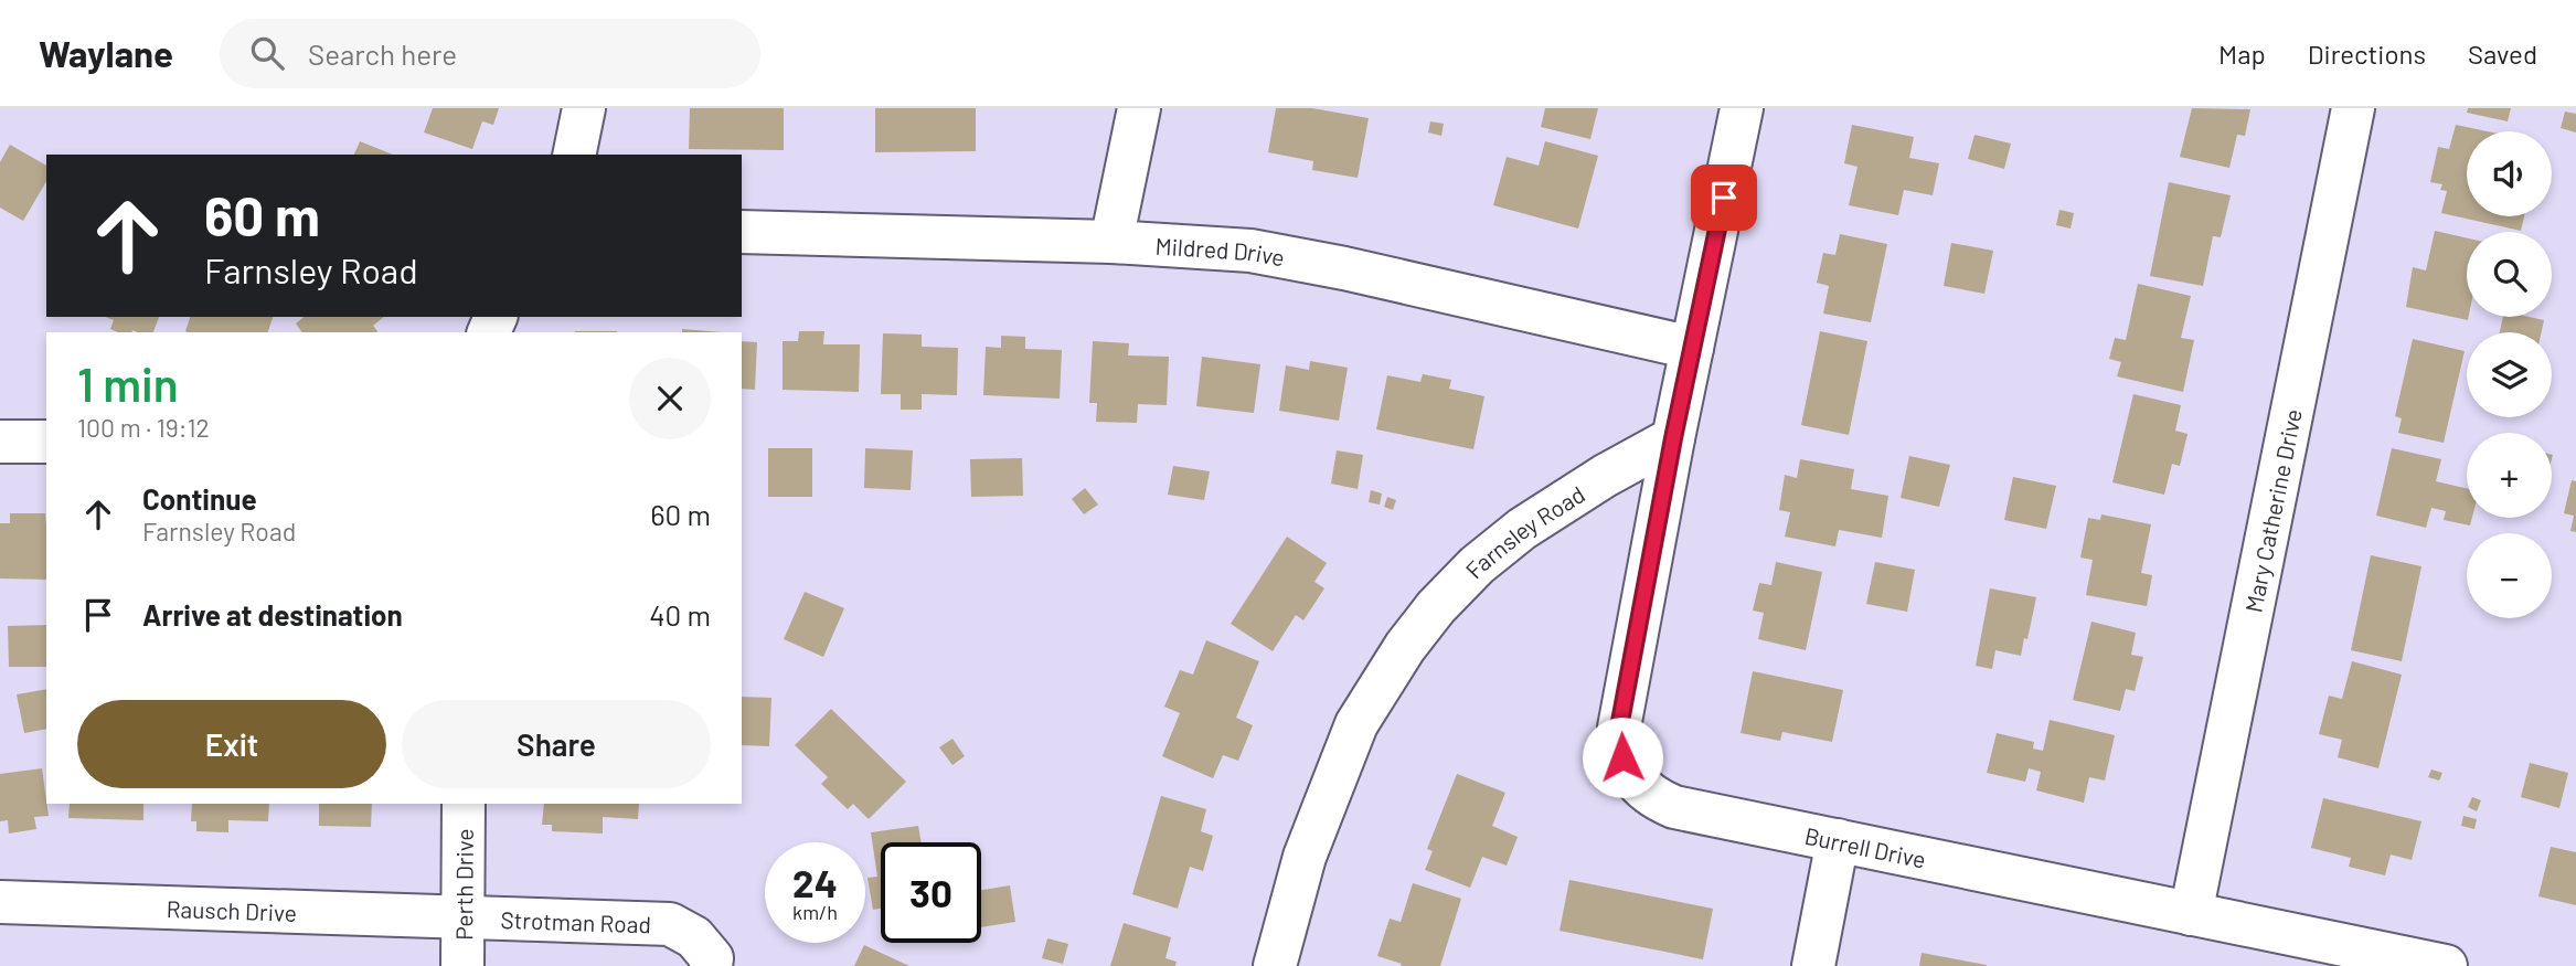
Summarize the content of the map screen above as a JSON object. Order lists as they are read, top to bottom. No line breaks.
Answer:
{"streets":{"street":["Mildred Drive","Mary Catherine Drive","Farnsley Road","Burrell Drive","Perth Drive","Rausch Drive","Strotman Road"]},"crossings":[["Mary Catherine Drive","Burrell Drive"],["Farnsley Road","Burrell Drive"],["Perth Drive","Rausch Drive"],["Perth Drive","Strotman Road"],["Rausch Drive","Strotman Road"]],"page":{"header":"Waylane","search":"Search here","nav":["Map","Directions","Saved"],"map_buttons":["+","−"],"turn":["60 m","Farnsley Road"],"heading":["1 min","100 m · 19:12"],"list":[{"name":"Continue","note":"Farnsley Road","value":"60 m"},{"name":"Arrive at destination","value":"40 m"}],"buttons":["Exit","Share"],"speed":"24 km/h","limit":"30"}}
